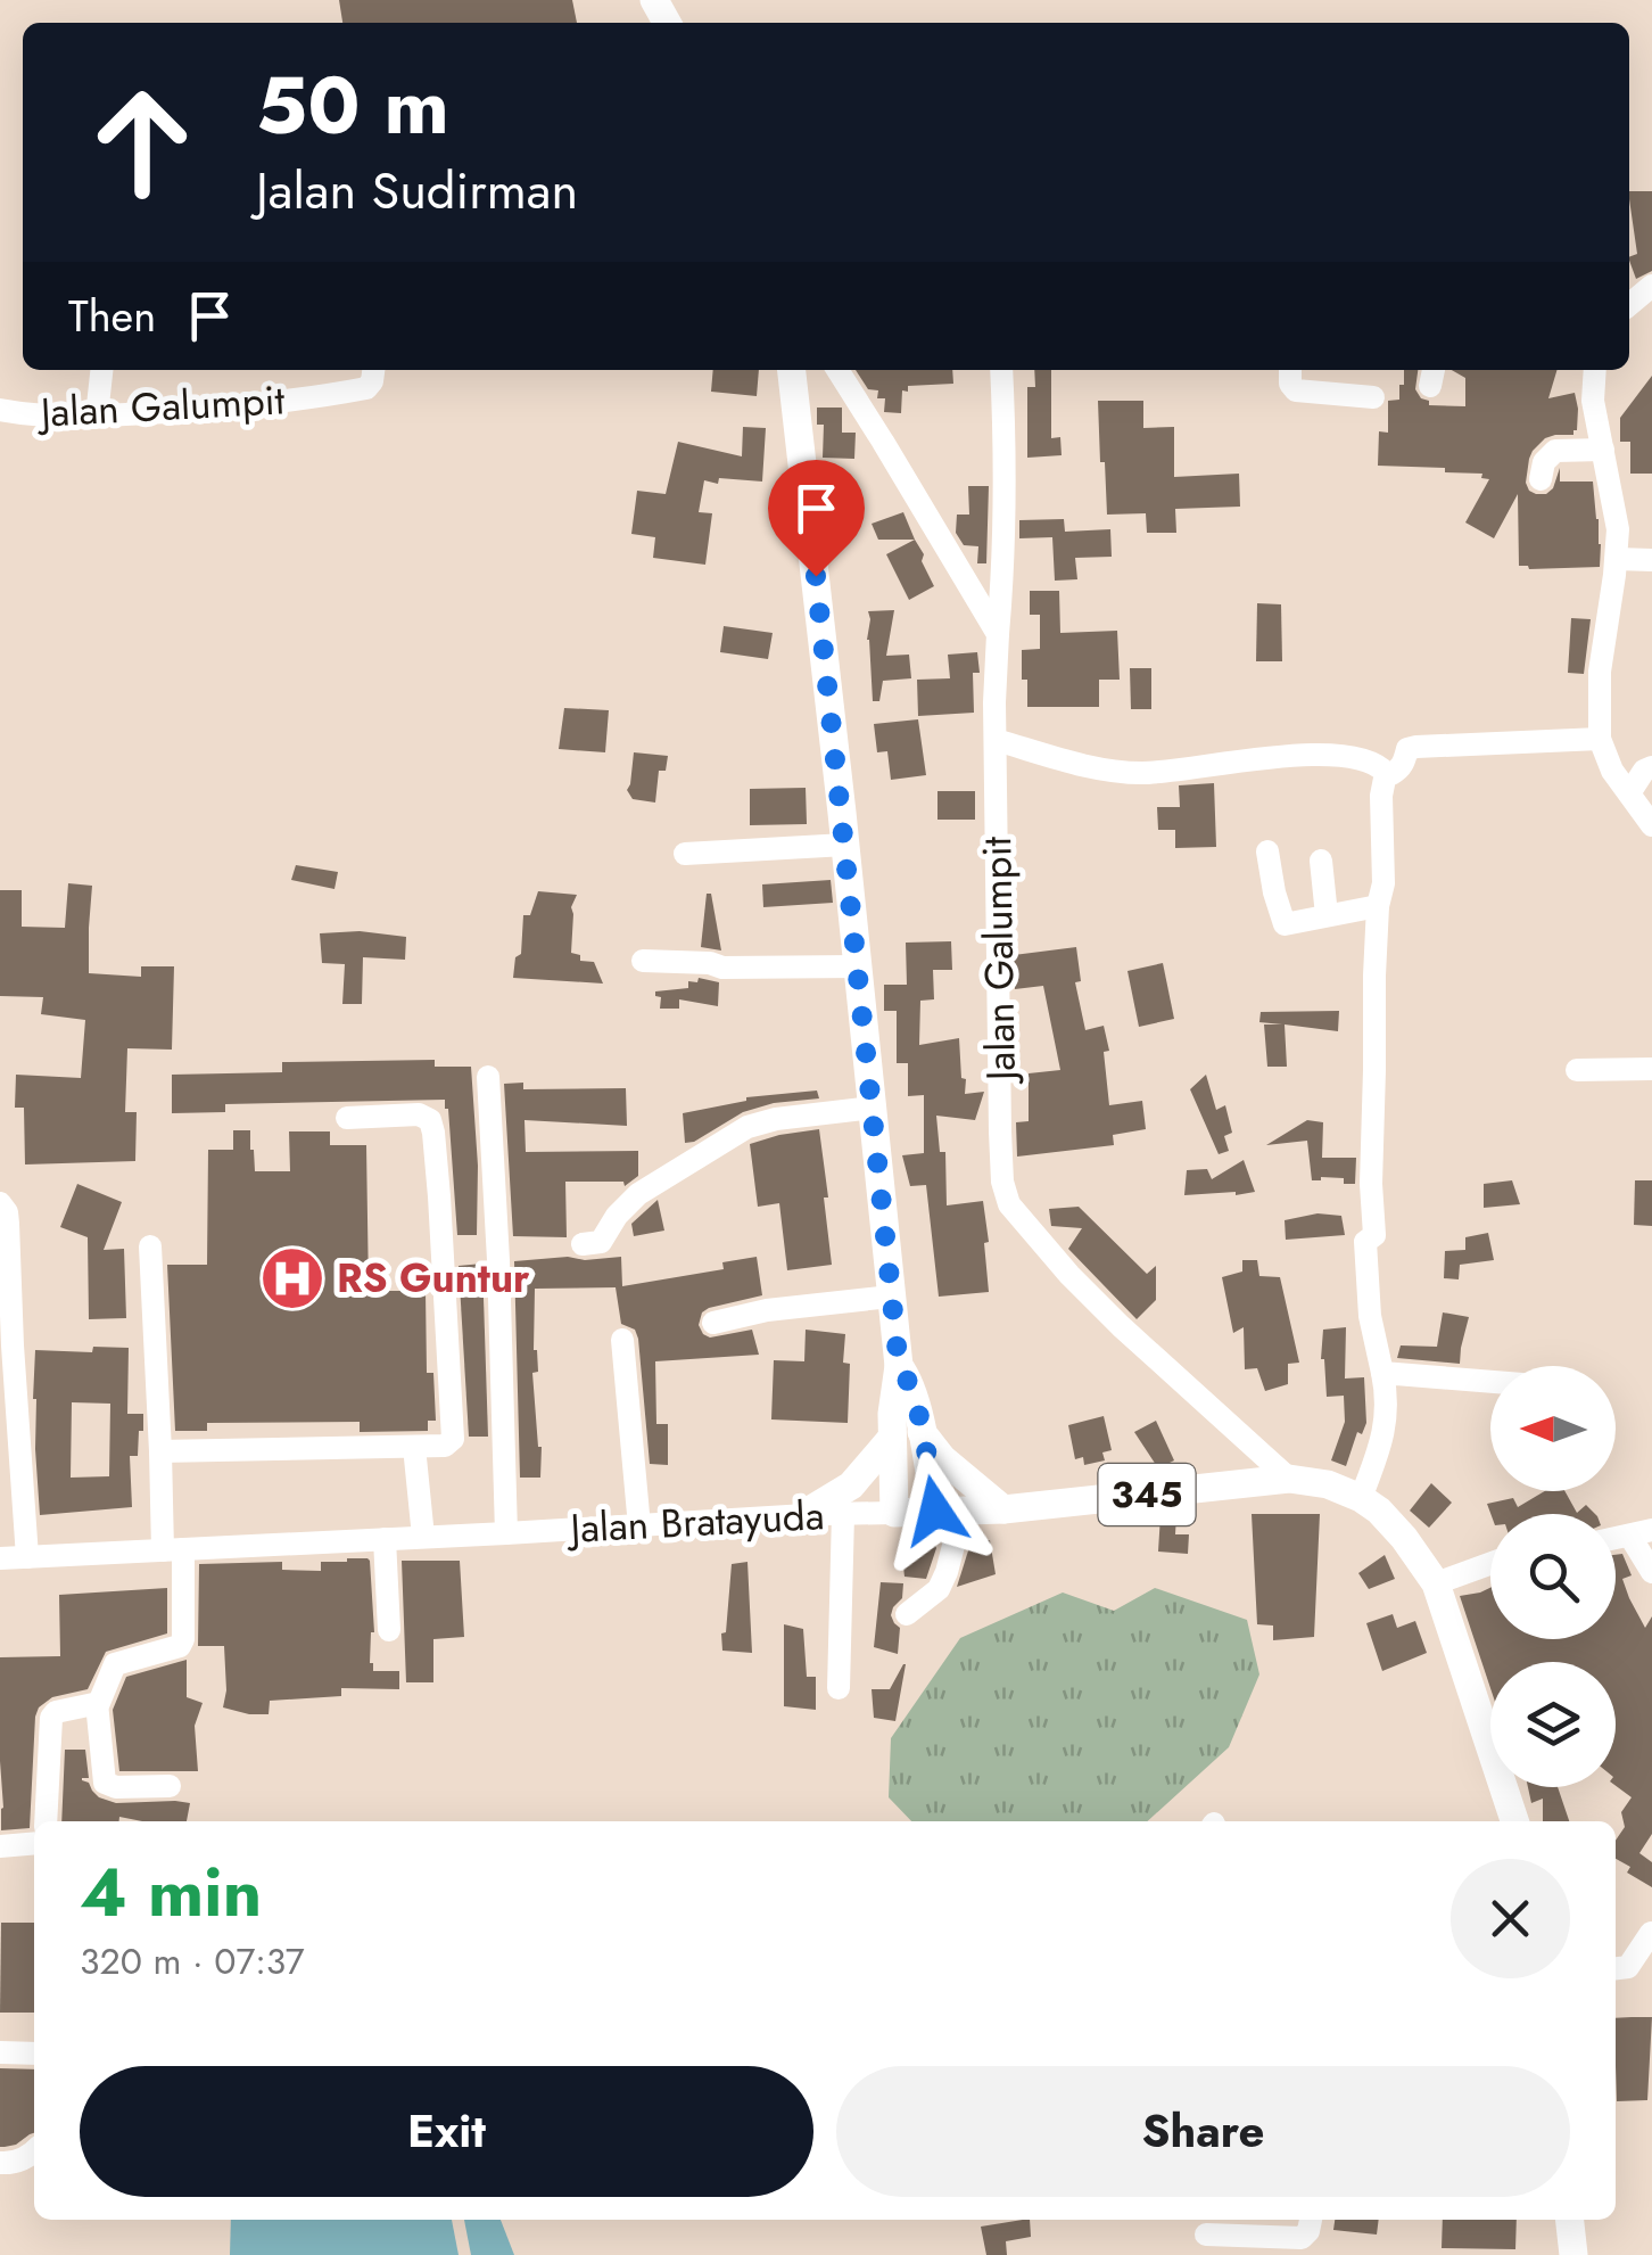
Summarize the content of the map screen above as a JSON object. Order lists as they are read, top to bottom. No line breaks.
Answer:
{"streets":{"main road":["345","Jalan Bratayuda"],"street":["Jalan Galumpit"]},"crossings":[["Jalan Galumpit","Jalan Bratayuda"]],"places":{"hospital":["RS Guntur"]},"north":"left","page":{"turn":["50 m","Jalan Sudirman"],"then":"Then","heading":["4 min","320 m · 07:37"],"buttons":["Exit","Share"]}}
